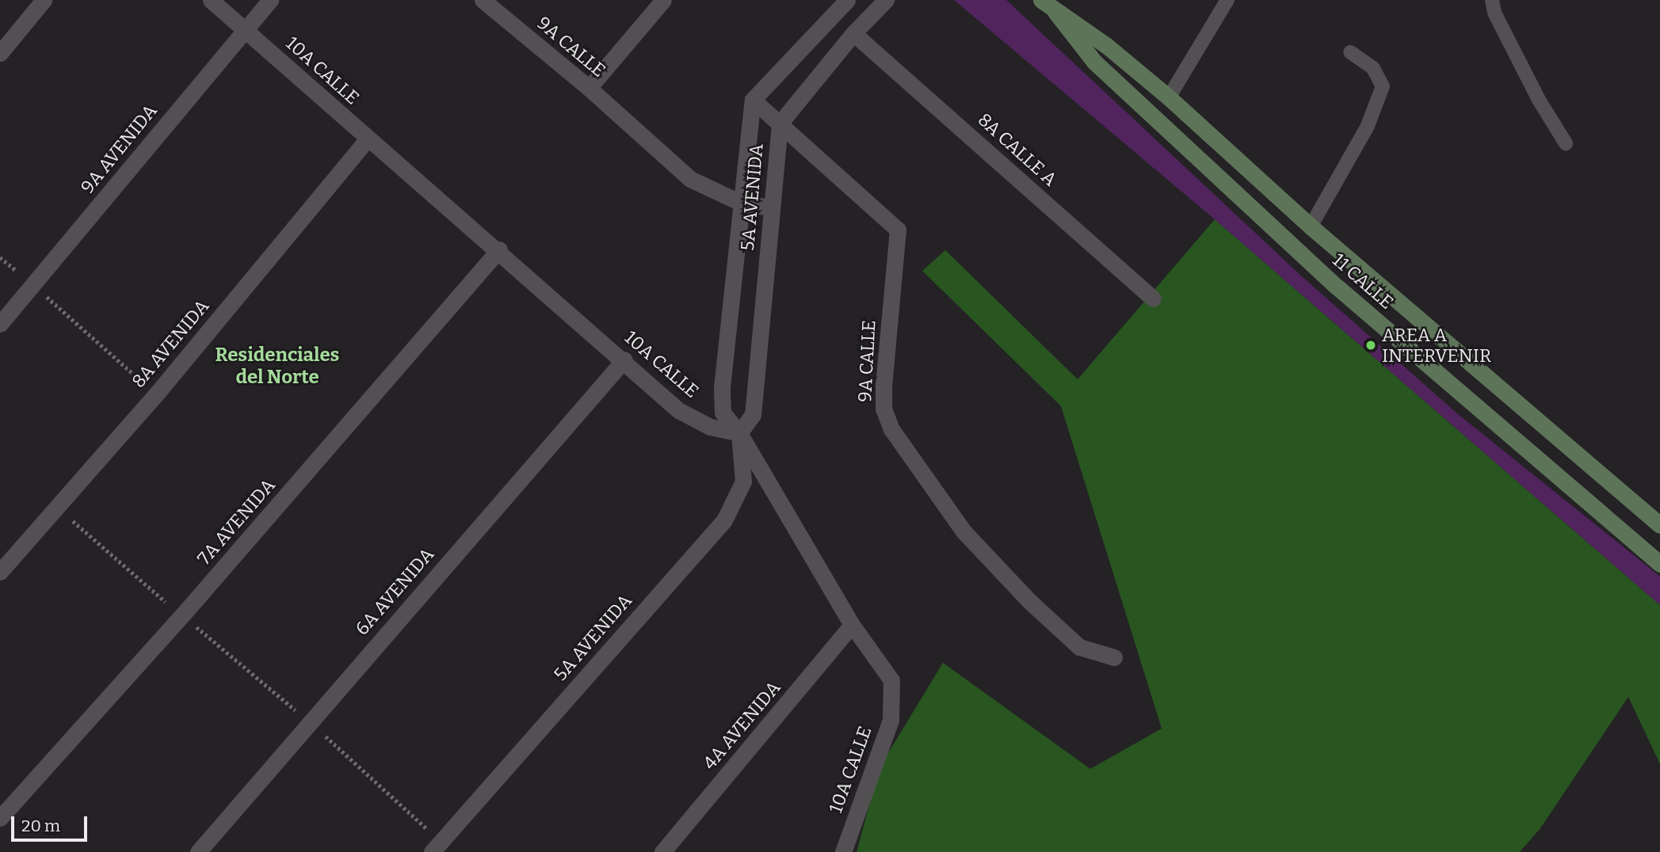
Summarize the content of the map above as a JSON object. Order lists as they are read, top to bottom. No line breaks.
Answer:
{"streets":{"street":["9A CALLE","10A CALLE","9A AVENIDA","8A CALLE A","5A AVENIDA","11 CALLE","8A AVENIDA","7A AVENIDA","6A AVENIDA","4A AVENIDA"]},"crossings":[["9A CALLE","5A AVENIDA"],["10A CALLE","9A AVENIDA"],["10A CALLE","5A AVENIDA"],["10A CALLE","8A AVENIDA"],["10A CALLE","7A AVENIDA"],["10A CALLE","6A AVENIDA"],["10A CALLE","4A AVENIDA"],["8A CALLE A","5A AVENIDA"]],"districts":["Residenciales del Norte"],"places":["AREA A INTERVENIR"],"scale_bar":"20 m"}
